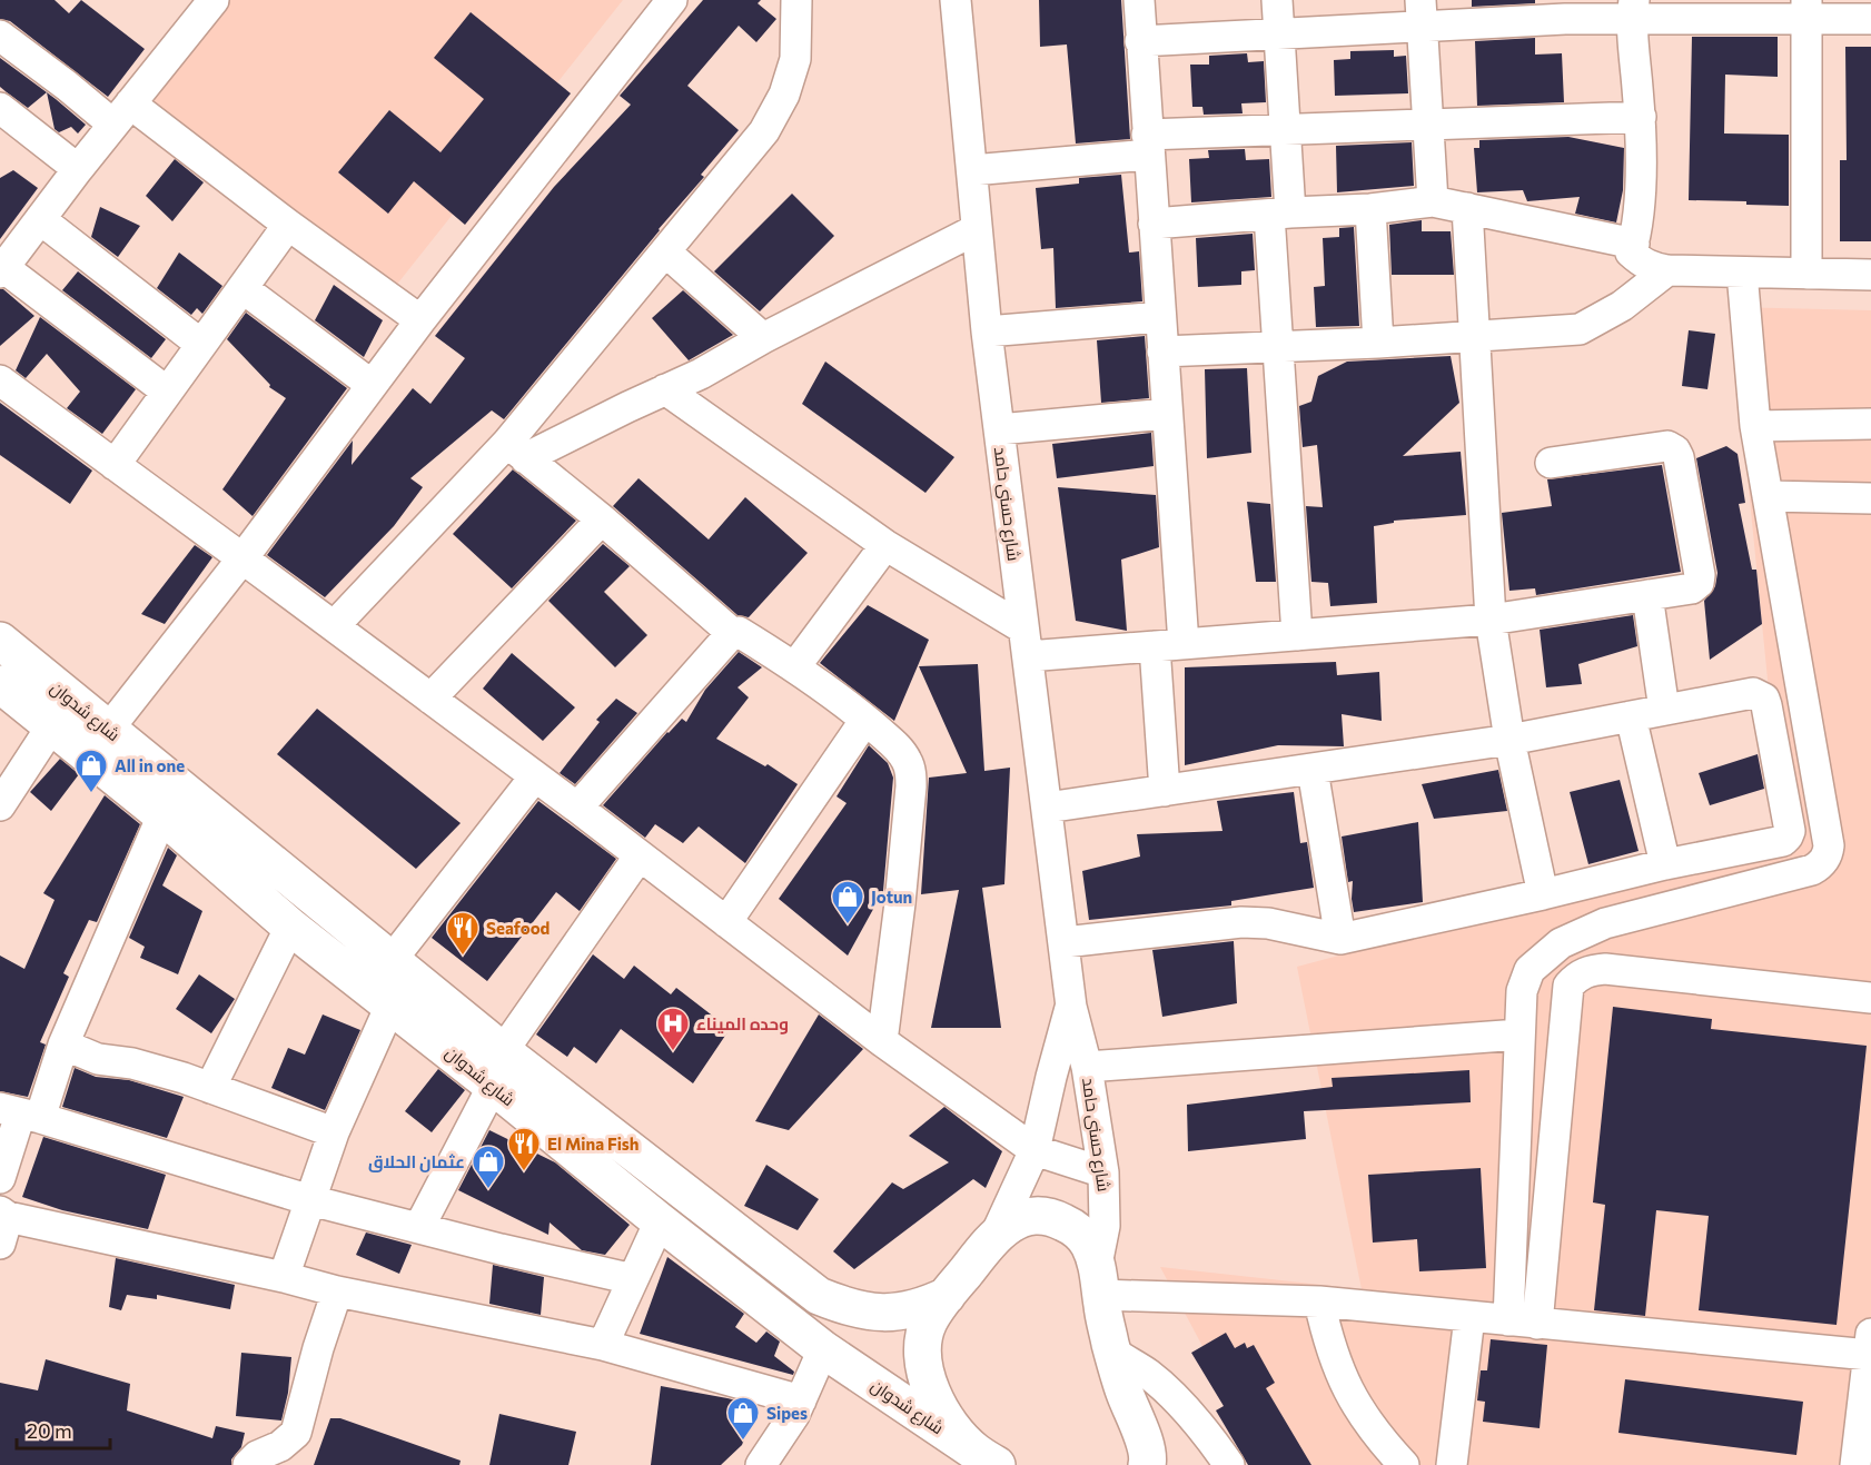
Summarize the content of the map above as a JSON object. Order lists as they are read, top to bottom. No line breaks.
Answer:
{"streets":{"main road":["شارع شدوان"],"street":["شارع حسنى حامد"]},"places":{"shop":["All in one","Jotun","عثمان الحلاق","Sipes"],"restaurant":["Seafood","El Mina Fish"],"hospital":["وحده الميناء"]},"scale_bar":"20 m"}
